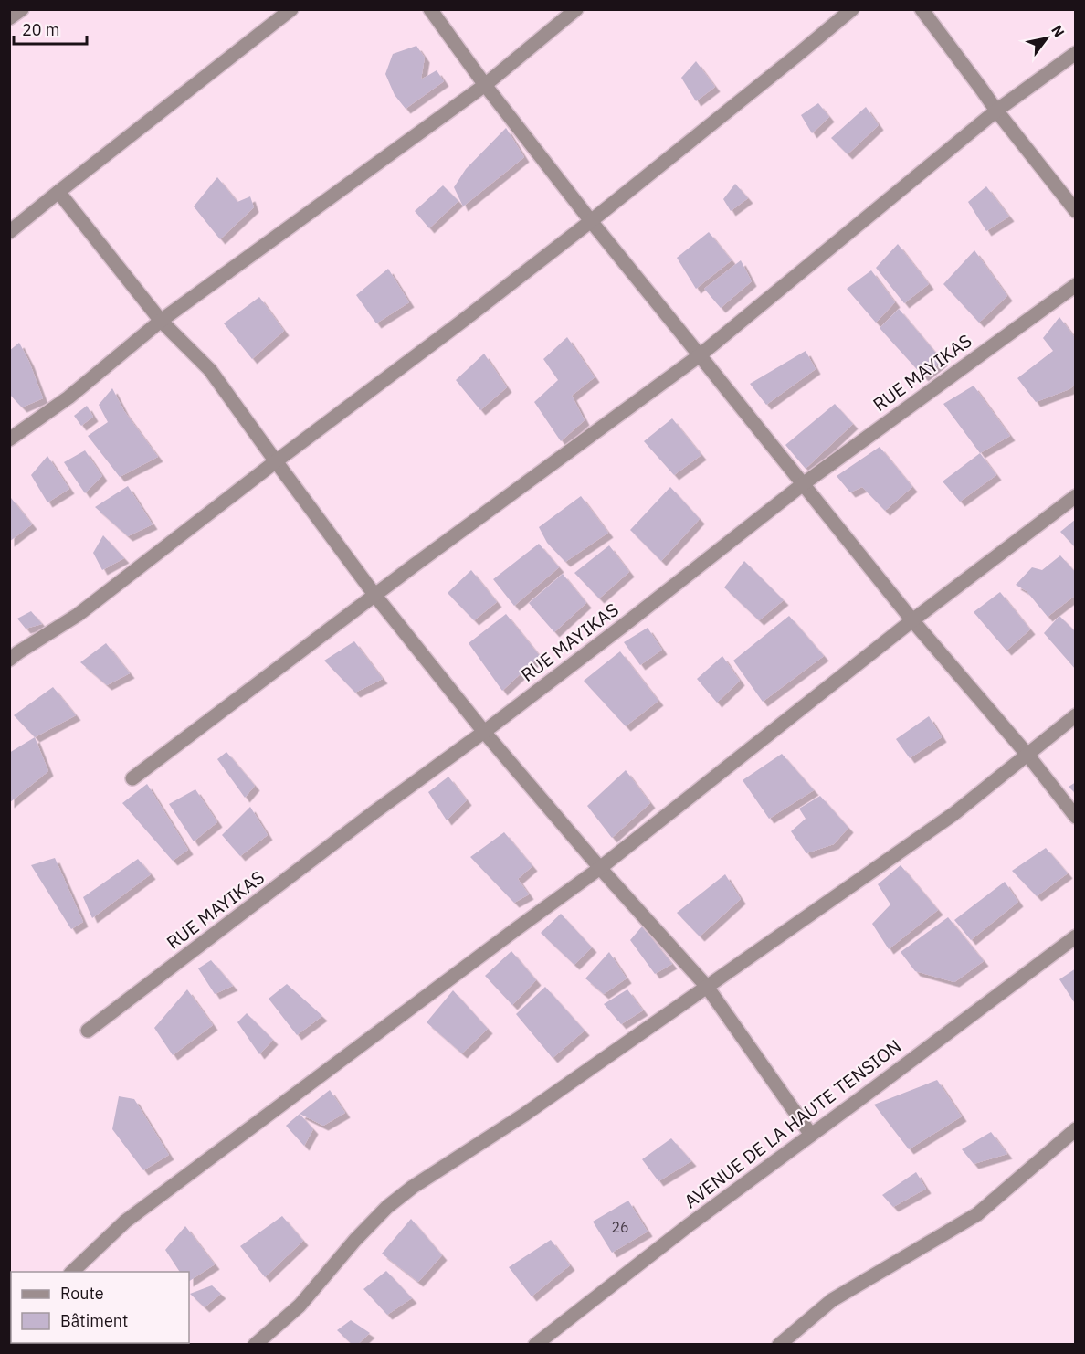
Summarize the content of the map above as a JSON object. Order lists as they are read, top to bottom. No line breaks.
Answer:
{"streets":{"street":["RUE MAYIKAS","AVENUE DE LA HAUTE TENSION"]},"house_numbers":["26"],"legend":["Route","Bâtiment"],"scale_bar":"20 m","north":"top right"}
